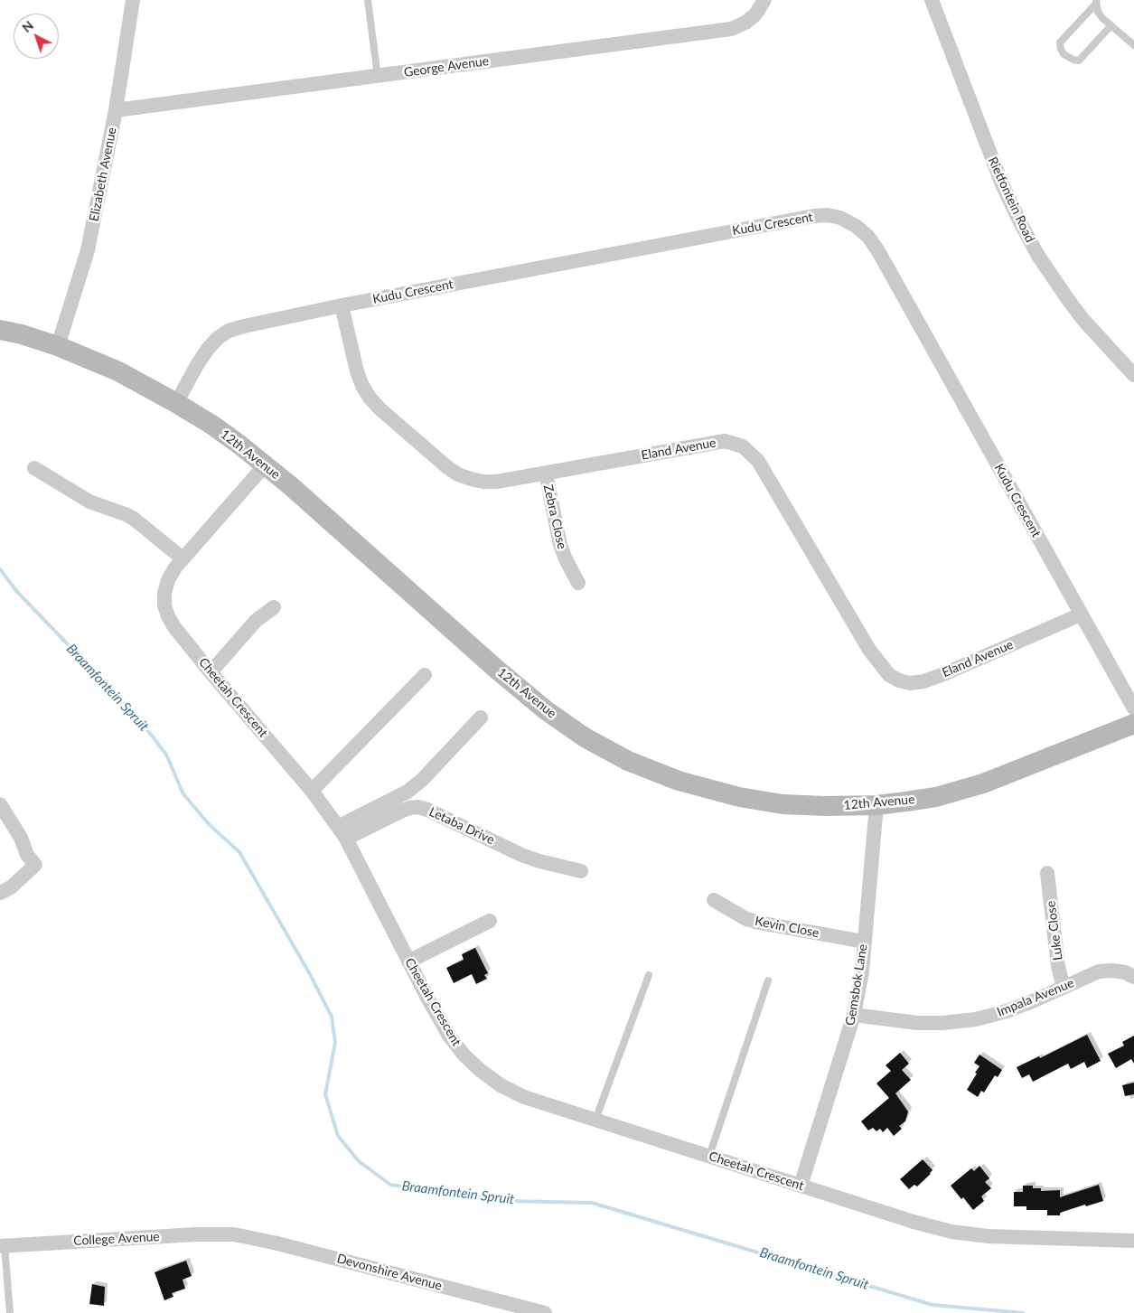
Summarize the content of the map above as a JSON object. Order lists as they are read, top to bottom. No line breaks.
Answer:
{"streets":{"street":["George Avenue","Elizabeth Avenue","Rietfontein Road","Kudu Crescent","Eland Avenue","12th Avenue","Zebra Close","Cheetah Crescent","Letaba Drive","Kevin Close","Luke Close","Gemsbok Lane","Impala Avenue","College Avenue","Devonshire Avenue"]},"crossings":[["George Avenue","Elizabeth Avenue"],["Elizabeth Avenue","12th Avenue"],["Kudu Crescent","Eland Avenue"],["Kudu Crescent","12th Avenue"],["Eland Avenue","Zebra Close"],["12th Avenue","Cheetah Crescent"],["12th Avenue","Gemsbok Lane"],["Cheetah Crescent","Letaba Drive"],["Cheetah Crescent","Gemsbok Lane"],["Kevin Close","Gemsbok Lane"],["Luke Close","Impala Avenue"],["Gemsbok Lane","Impala Avenue"],["College Avenue","Devonshire Avenue"]],"water":["Braamfontein Spruit"],"north":"top left"}
